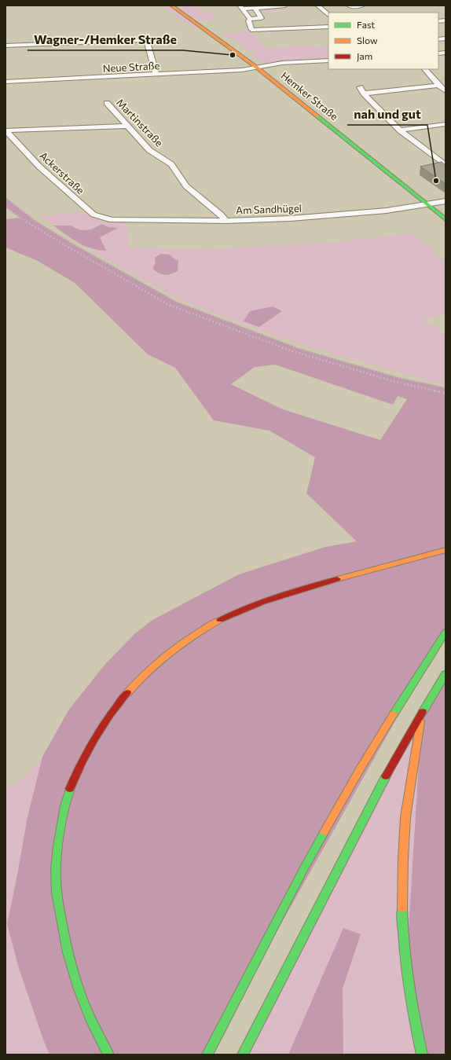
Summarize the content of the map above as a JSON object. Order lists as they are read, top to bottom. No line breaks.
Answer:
{"streets":{"main road":["Hemker Straße"],"street":["Neue Straße","Martinstraße","Ackerstraße","Am Sandhügel"]},"crossings":[["Neue Straße","Hemker Straße"],["Hemker Straße","Am Sandhügel"],["Martinstraße","Ackerstraße"],["Martinstraße","Am Sandhügel"],["Ackerstraße","Am Sandhügel"]],"places":["Wagner-/Hemker Straße","nah und gut"],"legend":["Fast","Slow","Jam"]}
